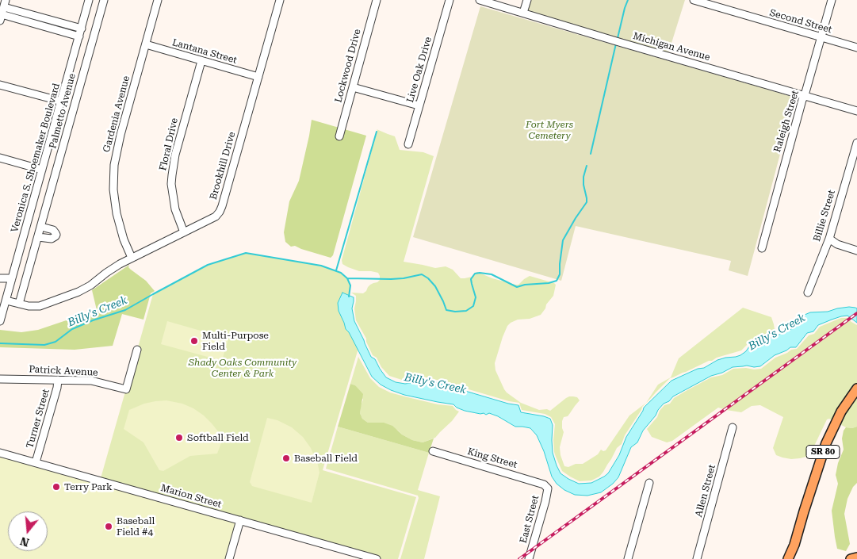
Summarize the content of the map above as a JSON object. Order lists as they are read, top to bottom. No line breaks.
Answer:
{"streets":{"main road":["SR 80"],"street":["Second Street","Michigan Avenue","Lantana Street","Lockwood Drive","Live Oak Drive","Palmetto Avenue","Gardenia Avenue","Raleigh Street","Floral Drive","Veronica S. Shoemaker Boulevard","Brookhill Drive","Billie Street","Patrick Avenue","Turner Street","King Street","Allen Street","Marion Street","East Street"]},"crossings":[["Second Street","Raleigh Street"],["Michigan Avenue","Raleigh Street"],["Lantana Street","Gardenia Avenue"],["Lantana Street","Floral Drive"],["Lantana Street","Brookhill Drive"],["Palmetto Avenue","Brookhill Drive"],["Gardenia Avenue","Brookhill Drive"],["Floral Drive","Brookhill Drive"],["Patrick Avenue","Turner Street"],["Turner Street","Marion Street"],["King Street","East Street"]],"water":["Billy's Creek"],"parks":["Fort Myers Cemetery","Shady Oaks Community Center & Park"],"places":["Multi-Purpose Field","Softball Field","Baseball Field","Terry Park","Baseball Field #4"],"north":"bottom"}
